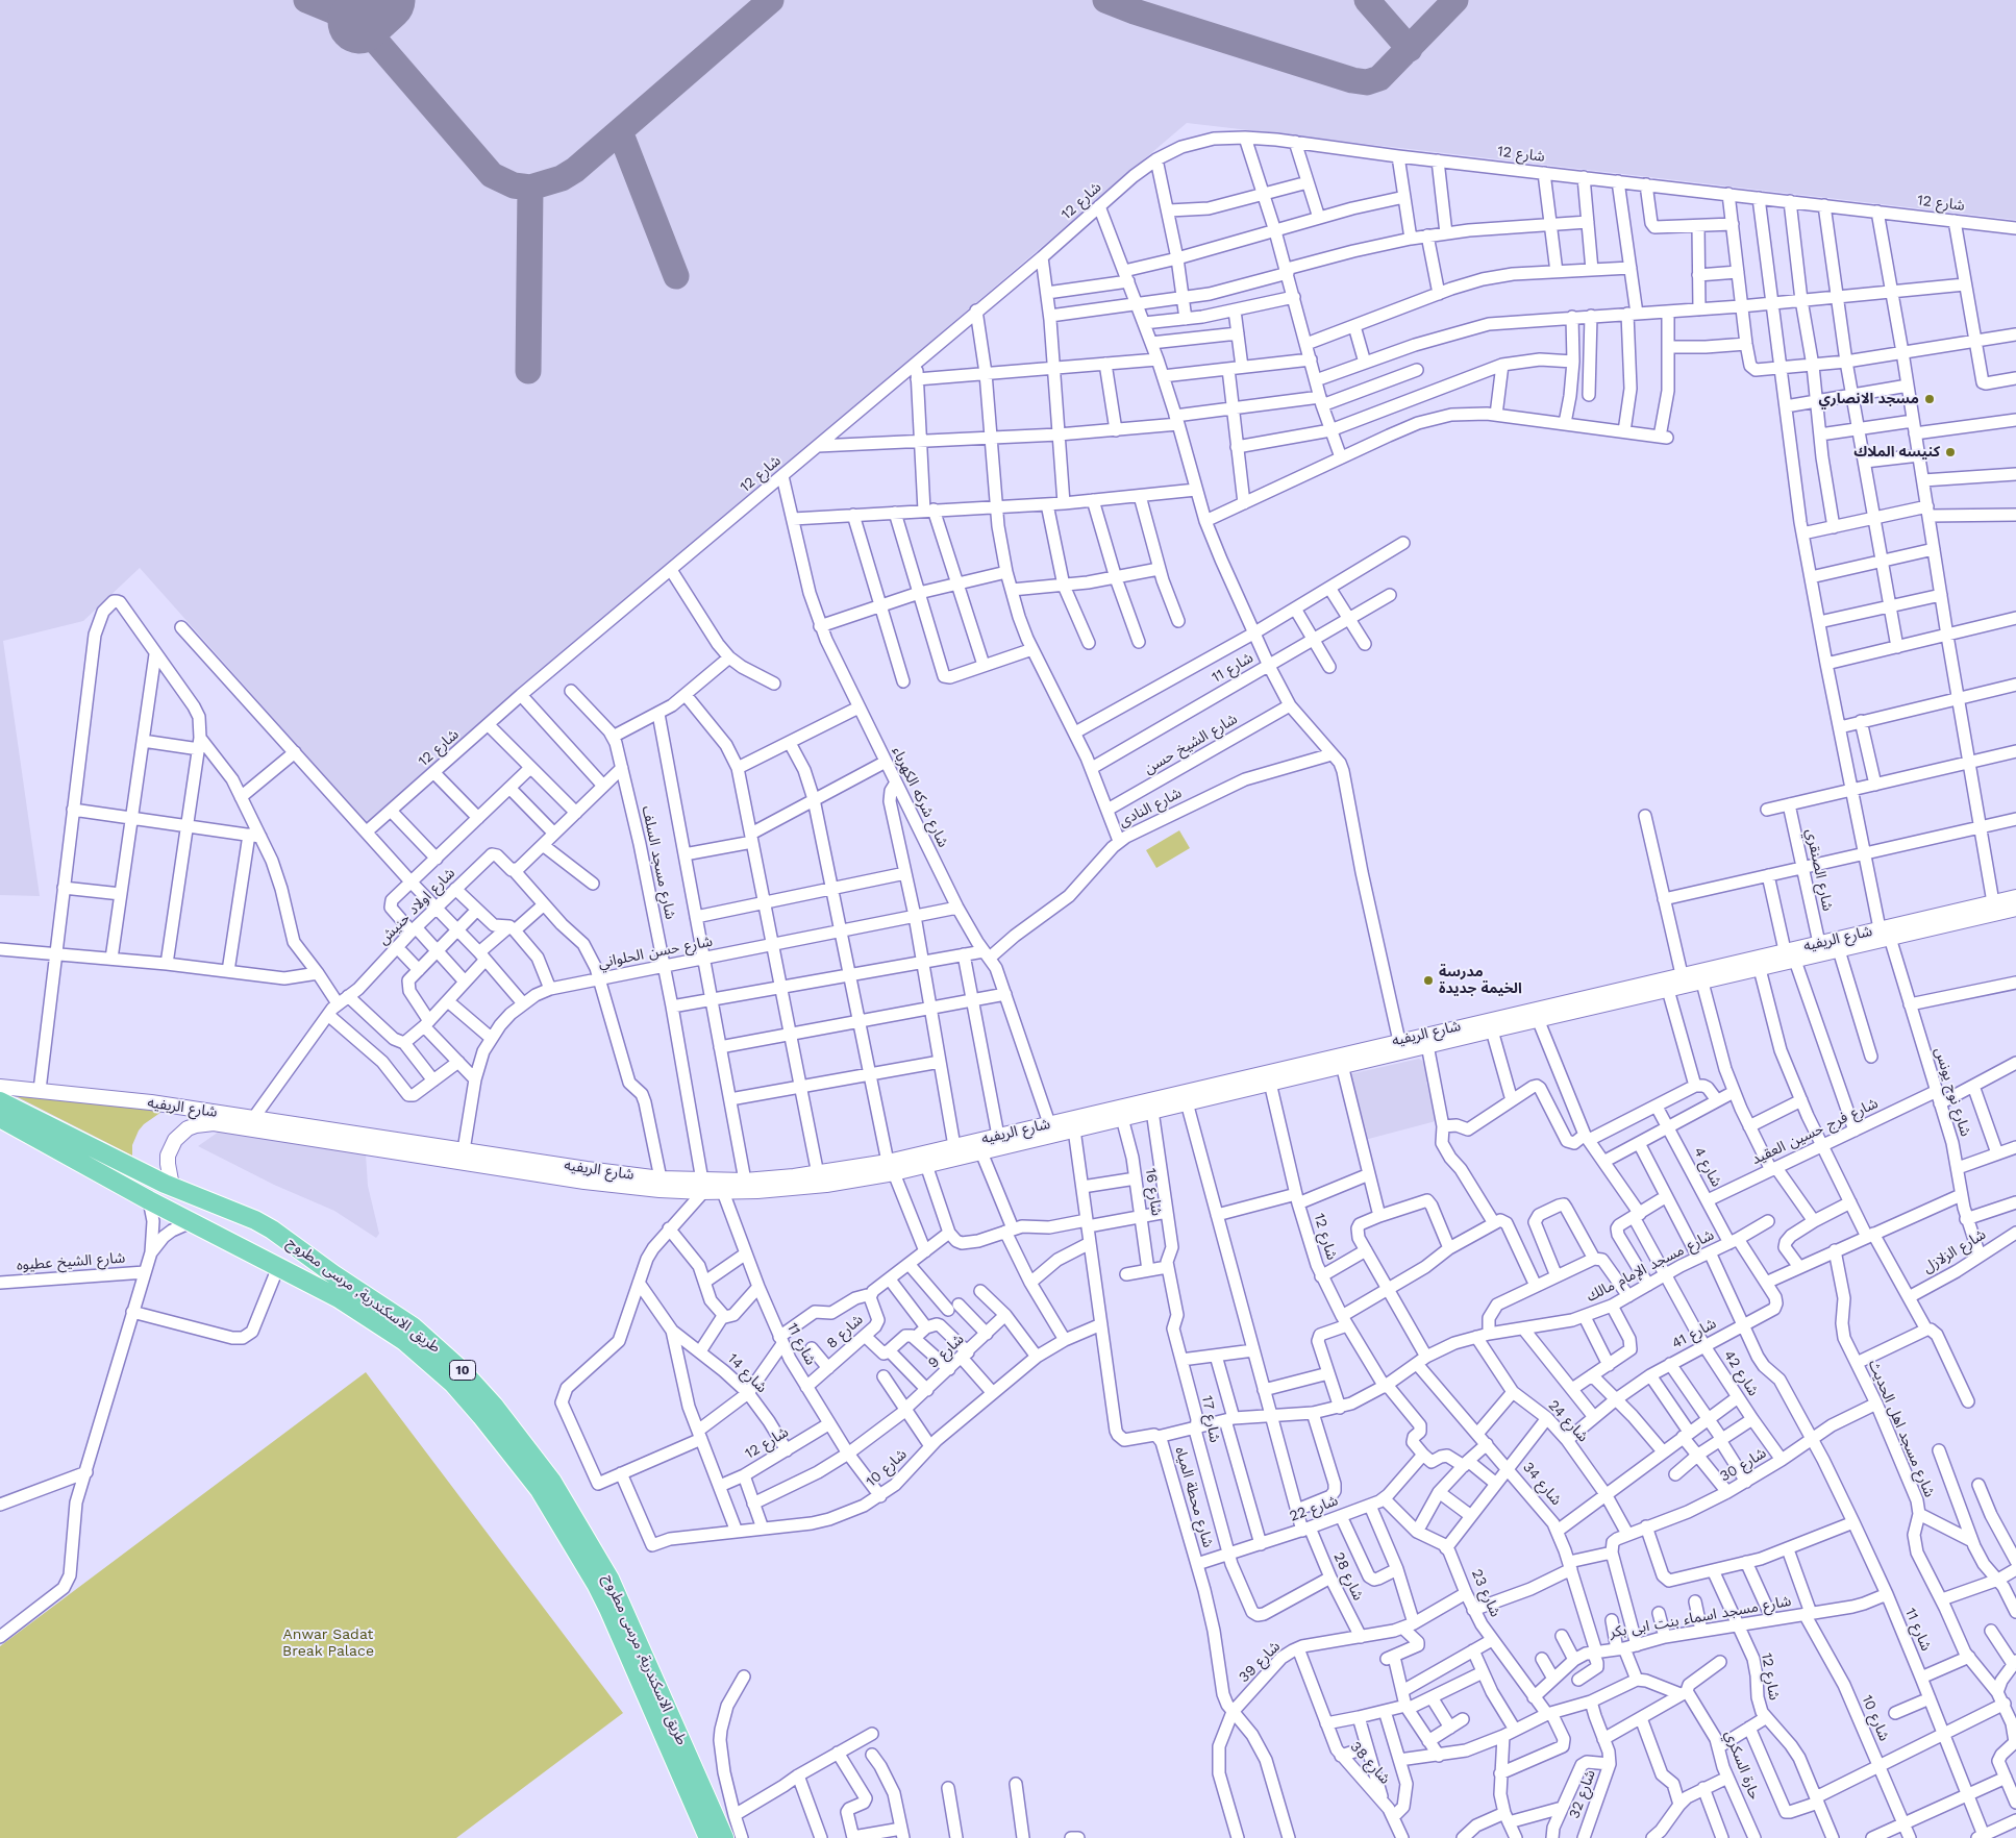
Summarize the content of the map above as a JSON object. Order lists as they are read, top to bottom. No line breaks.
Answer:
{"streets":{"main road":["طريق الاسكندرية, مرسى مطروح","10"],"street":["شارع 12","شارع 11","شارع الشيخ حسن","شارع شركه الكهرباء","شارع النادى","شارع مسجد السلف","شارع الصنقري","شارع اولاد حنيش","شارع الريفيه","شارع حسن الحلواني","شارع نوح يونس","شارع فرج حسين العقيد","شارع 4","شارع 16","شارع الزلازل","شارع الشيخ عطيوه","شارع مسجد الإمام مالك","شارع 8","شارع 41","شارع 9","شارع 14","شارع 42","شارع 17","شارع 24","شارع مسجد اهل الحديث","شارع 30","شارع 10","شارع 34","شارع محطة المياه","شارع 22","شارع 28","شارع 23","شارع مسجد اسماء بنت ابى بكر","شارع 39","شارع 38","حارة السكري","شارع 32"]},"crossings":[["شارع 12","شارع 11"],["شارع 12","شارع شركه الكهرباء"],["شارع 12","شارع الريفيه"],["شارع 12","شارع نوح يونس"],["شارع 12","شارع مسجد الإمام مالك"],["شارع 12","شارع 14"],["شارع 12","شارع 22"],["شارع 12","شارع مسجد اسماء بنت ابى بكر"],["شارع 11","شارع الريفيه"],["شارع 11","شارع مسجد الإمام مالك"],["شارع 11","شارع 8"],["شارع 11","شارع 41"],["شارع 11","شارع 9"],["شارع 11","شارع 30"],["شارع 11","شارع 10"],["شارع 11","شارع مسجد اسماء بنت ابى بكر"],["شارع شركه الكهرباء","شارع النادى"],["شارع شركه الكهرباء","شارع الريفيه"],["شارع شركه الكهرباء","شارع حسن الحلواني"],["شارع مسجد السلف","شارع الريفيه"],["شارع مسجد السلف","شارع حسن الحلواني"],["شارع الصنقري","شارع الريفيه"],["شارع اولاد حنيش","شارع الريفيه"],["شارع الريفيه","شارع حسن الحلواني"],["شارع الريفيه","شارع نوح يونس"],["شارع الريفيه","شارع 16"],["شارع الريفيه","طريق الاسكندرية, مرسى مطروح"],["شارع الريفيه","شارع 42"],["شارع الريفيه","شارع 17"],["شارع الريفيه","شارع محطة المياه"],["شارع الريفيه","شارع 28"],["شارع نوح يونس","شارع فرج حسين العقيد"],["شارع نوح يونس","شارع الزلازل"],["شارع فرج حسين العقيد","شارع 4"],["شارع 4","شارع مسجد الإمام مالك"],["شارع 4","شارع 41"],["شارع مسجد الإمام مالك","شارع 41"],["شارع مسجد الإمام مالك","شارع 42"],["شارع مسجد الإمام مالك","شارع 17"],["شارع مسجد الإمام مالك","شارع 24"],["شارع مسجد الإمام مالك","شارع 34"],["شارع مسجد الإمام مالك","شارع محطة المياه"],["شارع مسجد الإمام مالك","شارع 28"],["شارع 41","شارع 42"],["شارع 41","شارع 24"],["شارع 42","شارع 30"],["شارع 17","شارع 22"],["شارع 17","شارع 28"],["شارع 24","شارع 30"],["شارع مسجد اهل الحديث","شارع 30"],["شارع 10","شارع محطة المياه"],["شارع 10","شارع مسجد اسماء بنت ابى بكر"],["شارع 34","شارع مسجد اسماء بنت ابى بكر"],["شارع محطة المياه","شارع 22"],["شارع محطة المياه","شارع 39"],["شارع 22","شارع 28"],["شارع 28","شارع 39"],["شارع 23","شارع مسجد اسماء بنت ابى بكر"],["شارع 23","شارع 39"],["شارع 39","شارع 38"]],"parks":["Anwar Sadat Break Palace"],"places":["مسجد الانصاري","كنيسه الملاك","مدرسة الخيمة جديدة"]}
